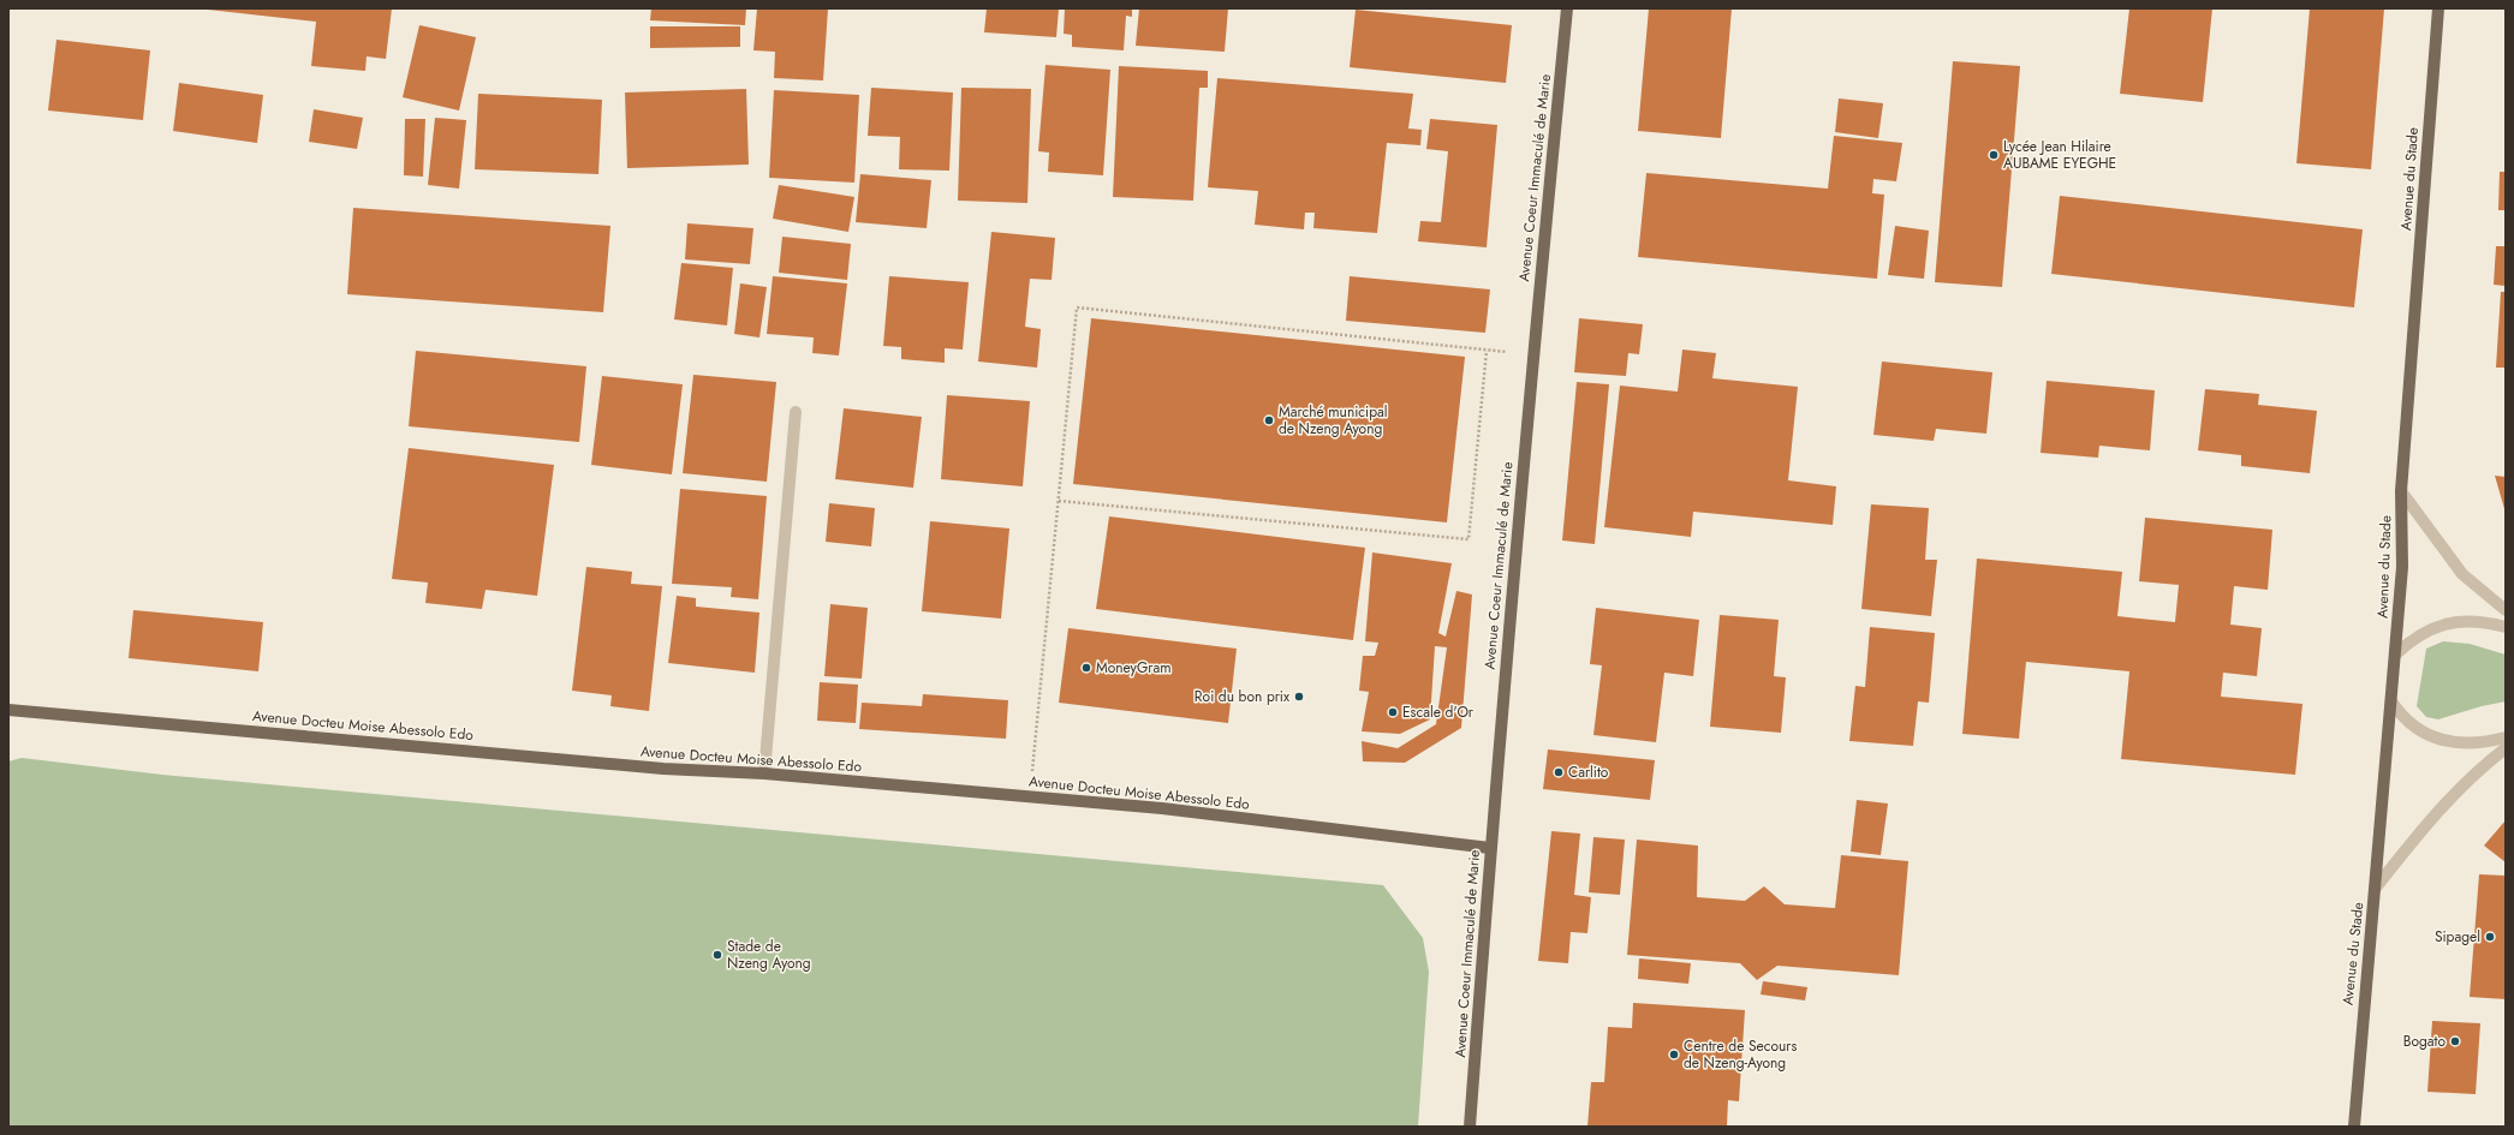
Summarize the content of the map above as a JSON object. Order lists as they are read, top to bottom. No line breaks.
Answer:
{"streets":{"main road":["Avenue Coeur Immaculé de Marie","Avenue du Stade","Avenue Docteu Moise Abessolo Edo"]},"crossings":[["Avenue Coeur Immaculé de Marie","Avenue Docteu Moise Abessolo Edo"]],"places":["Lycée Jean Hilaire AUBAME EYEGHE","Marché municipal de Nzeng Ayong","MoneyGram","Roi du bon prix","Escale d'Or","Carlito","Sipagel","Stade de Nzeng Ayong","Bogato","Centre de Secours de Nzeng-Ayong"]}
